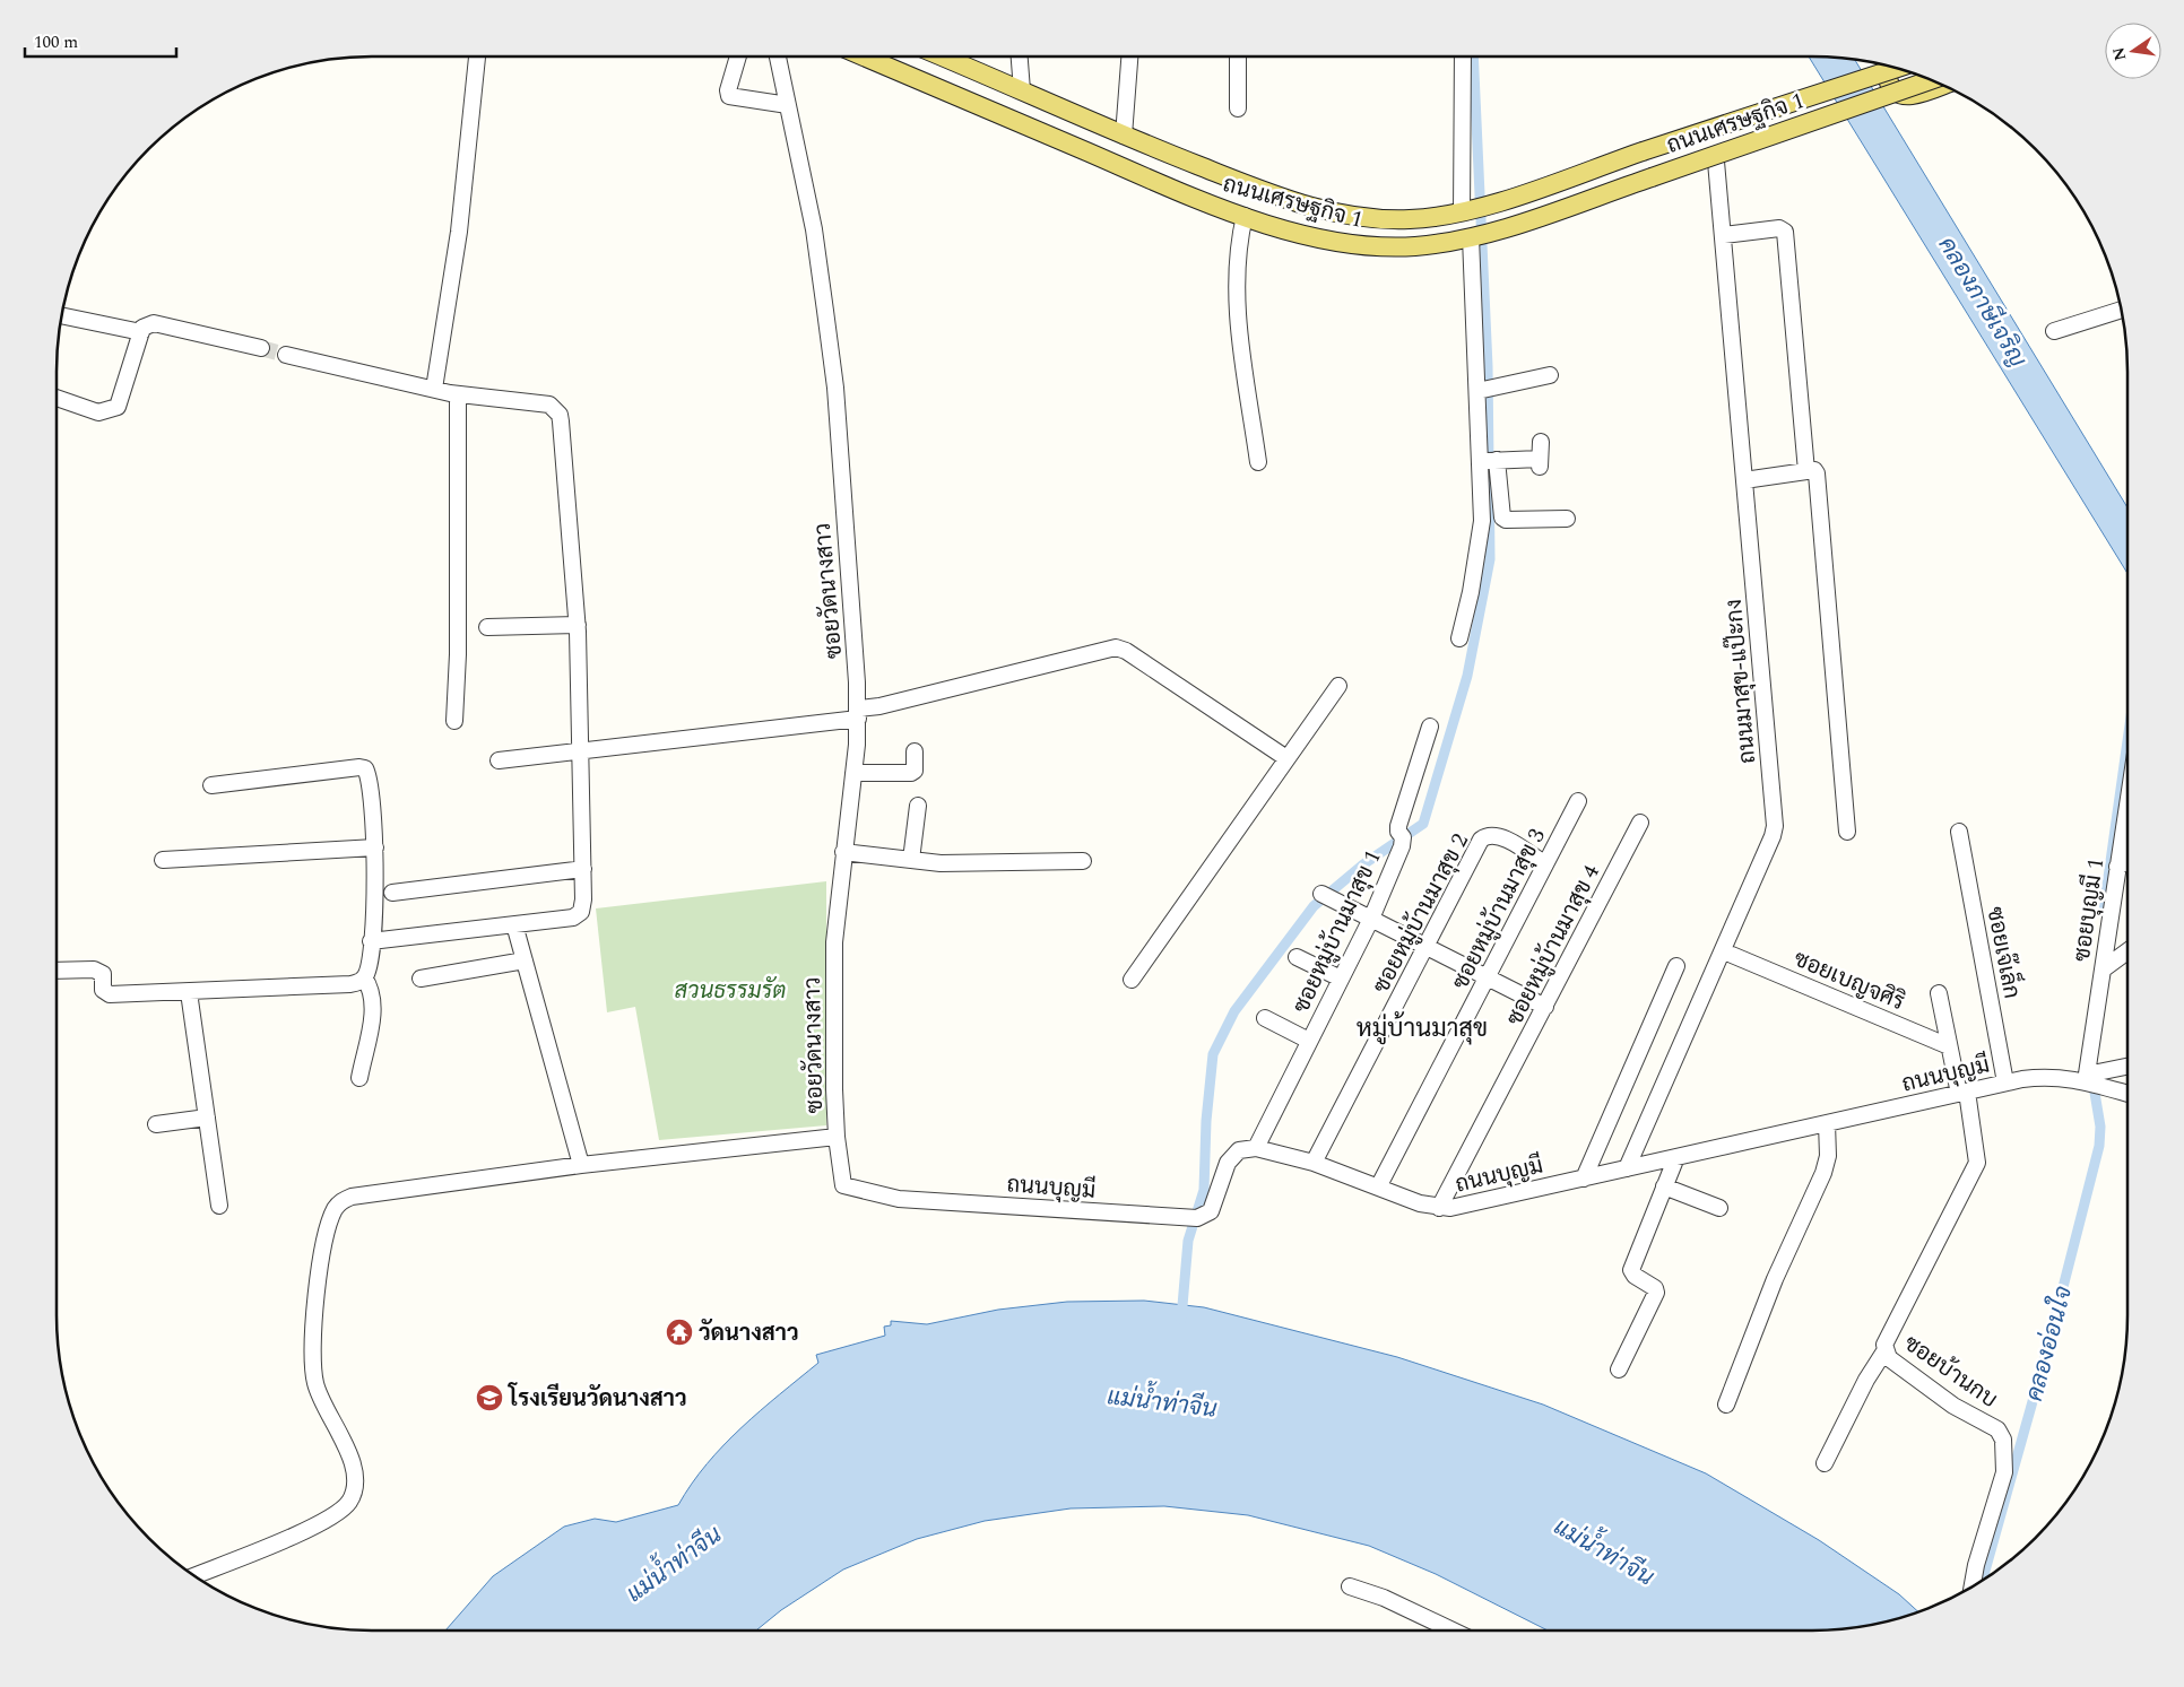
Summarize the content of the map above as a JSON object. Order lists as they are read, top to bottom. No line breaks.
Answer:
{"streets":{"main road":["ถนนเศรษฐกิจ 1"],"street":["ซอยวัดนางสาว","ถนนมาสุข-แป๊ะกง","ซอยหมู่บ้านมาสุข 3","ซอยบุญมี 1","ซอยหมู่บ้านมาสุข 2","ซอยหมู่บ้านมาสุข 1","ซอยหมู่บ้านมาสุข 4","ซอยเจ๊เล็ก","ซอยเบญจศิริ","ถนนบุญมี","ซอยบ้านกบ"]},"crossings":[["ซอยวัดนางสาว","ถนนบุญมี"],["ถนนมาสุข-แป๊ะกง","ถนนบุญมี"],["ซอยหมู่บ้านมาสุข 3","ซอยหมู่บ้านมาสุข 2"],["ซอยหมู่บ้านมาสุข 3","ถนนบุญมี"],["ซอยบุญมี 1","ถนนบุญมี"],["ซอยหมู่บ้านมาสุข 2","ถนนบุญมี"],["ซอยหมู่บ้านมาสุข 1","ถนนบุญมี"],["ซอยหมู่บ้านมาสุข 4","ถนนบุญมี"],["ซอยเจ๊เล็ก","ถนนบุญมี"],["ซอยเบญจศิริ","ถนนบุญมี"],["ซอยเบญจศิริ","ซอยบ้านกบ"],["ถนนบุญมี","ซอยบ้านกบ"]],"districts":["หมู่บ้านมาสุข"],"water":["คลองภาษีเจริญ","คลองอ่อนใจ","แม่น้ำท่าจีน"],"parks":["สวนธรรมรัต"],"places":{"temple":["วัดนางสาว"],"school or university":["โรงเรียนวัดนางสาว"]},"scale_bar":"100 m","north":"left"}
